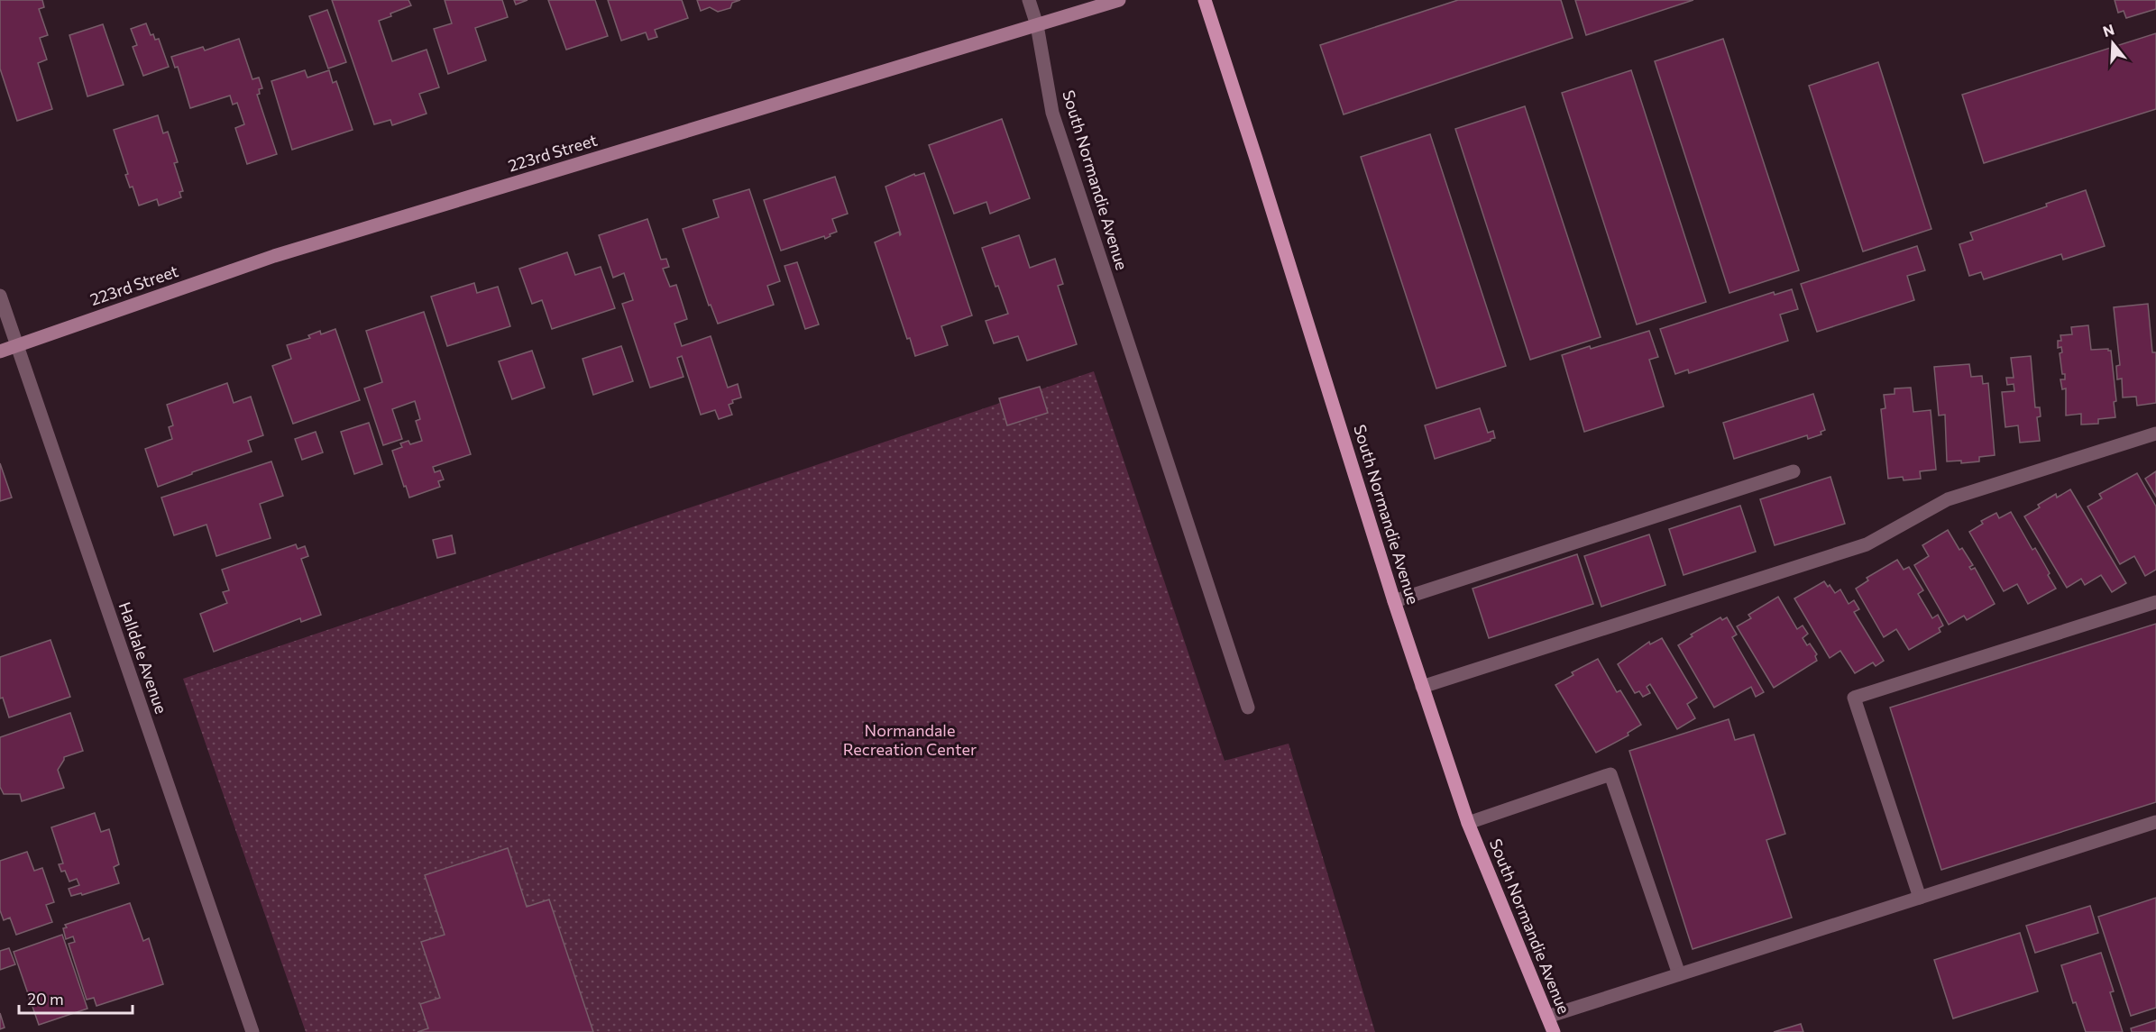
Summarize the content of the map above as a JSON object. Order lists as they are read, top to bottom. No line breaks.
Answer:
{"streets":{"main road":["223rd Street","South Normandie Avenue"],"street":["Halldale Avenue"]},"crossings":[["223rd Street","South Normandie Avenue"],["223rd Street","Halldale Avenue"]],"parks":["Normandale Recreation Center"],"scale_bar":"20 m","north":"top"}
